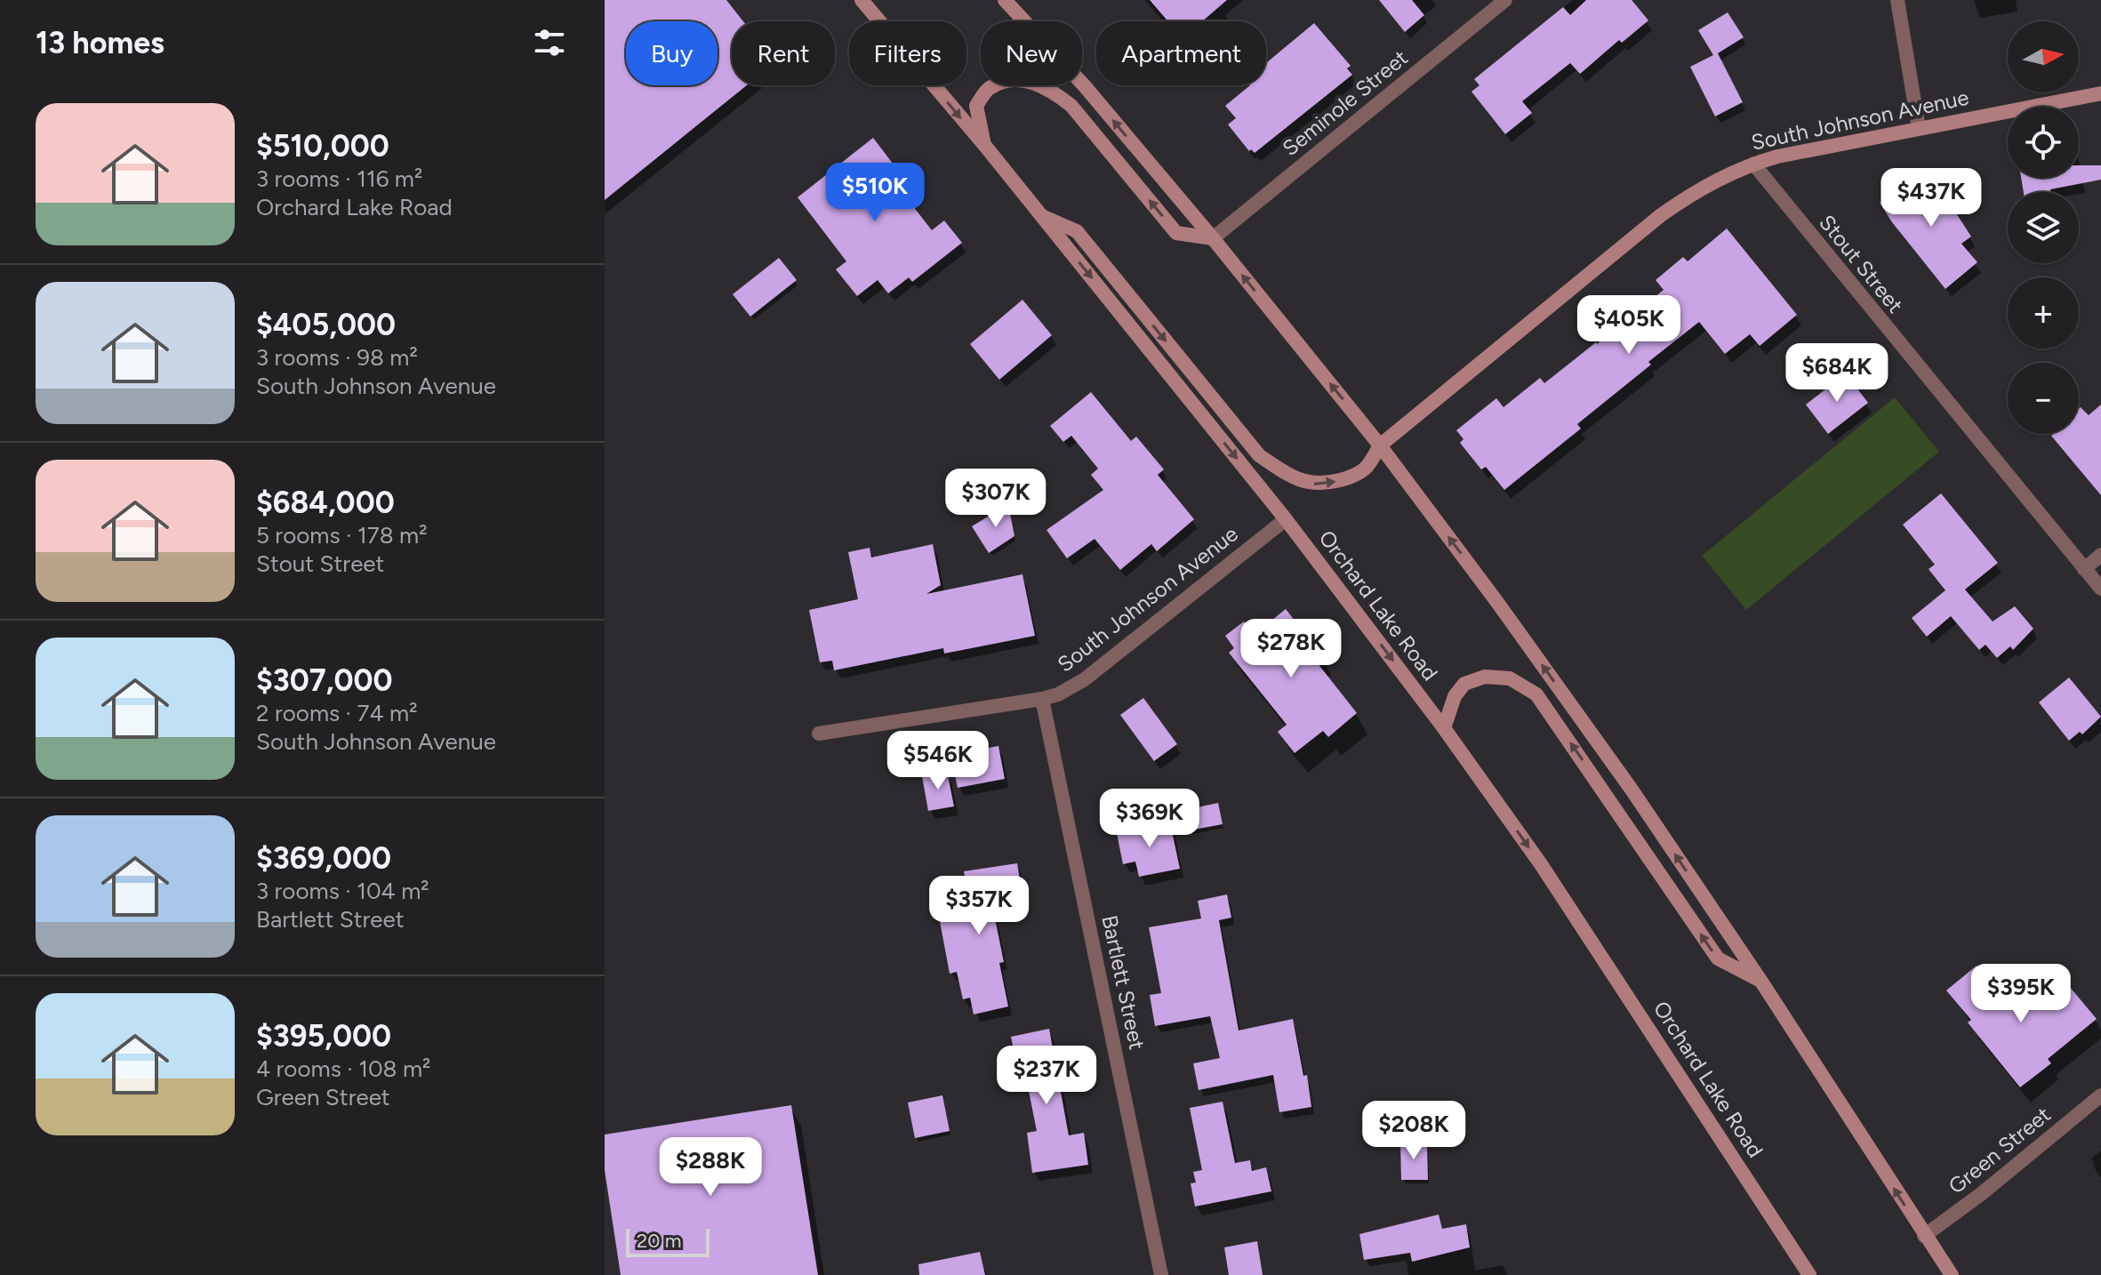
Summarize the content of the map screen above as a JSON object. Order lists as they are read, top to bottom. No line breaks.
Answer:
{"streets":{"main road":["South Johnson Avenue","Orchard Lake Road"],"street":["Seminole Street","Stout Street","Bartlett Street","Green Street"]},"crossings":[["South Johnson Avenue","Stout Street"],["South Johnson Avenue","Orchard Lake Road"],["South Johnson Avenue","Bartlett Street"]],"scale_bar":"20 m","north":"right","page":{"heading":"13 homes","map_buttons":["+","−"],"chip":["Buy","Rent","Filters","New","Apartment"],"list":[{"name":"$510,000","note":"3 rooms · 116 m² · Orchard Lake Road"},{"name":"$405,000","note":"3 rooms · 98 m² · South Johnson Avenue"},{"name":"$684,000","note":"5 rooms · 178 m² · Stout Street"},{"name":"$307,000","note":"2 rooms · 74 m² · South Johnson Avenue"},{"name":"$369,000","note":"3 rooms · 104 m² · Bartlett Street"},{"name":"$395,000","note":"4 rooms · 108 m² · Green Street"}],"price":["$510K","$437K","$405K","$684K","$307K","$278K","$546K","$369K","$357K","$395K","$237K","$208K","$288K"],"scale":"20 m"}}
